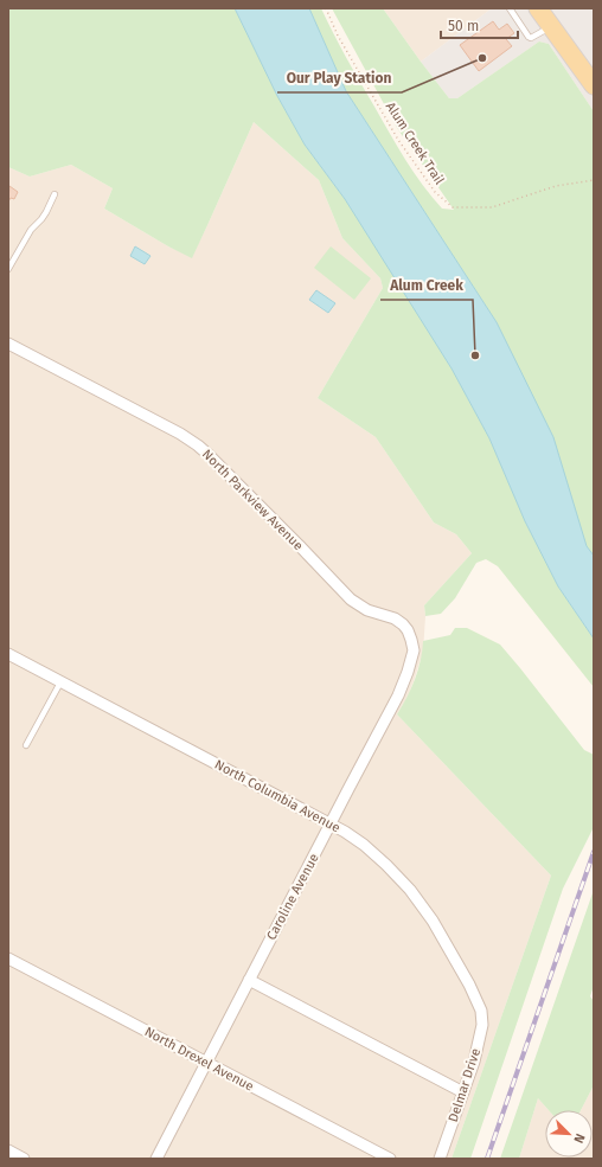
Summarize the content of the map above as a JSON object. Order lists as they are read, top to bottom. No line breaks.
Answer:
{"streets":{"street":["North Parkview Avenue","North Columbia Avenue","Caroline Avenue","North Drexel Avenue","Delmar Drive"],"path":["Alum Creek Trail"]},"crossings":[["North Parkview Avenue","Caroline Avenue"],["North Columbia Avenue","Caroline Avenue"],["North Columbia Avenue","Delmar Drive"],["Caroline Avenue","North Drexel Avenue"]],"places":["Our Play Station","Alum Creek"],"scale_bar":"50 m","north":"bottom right"}
